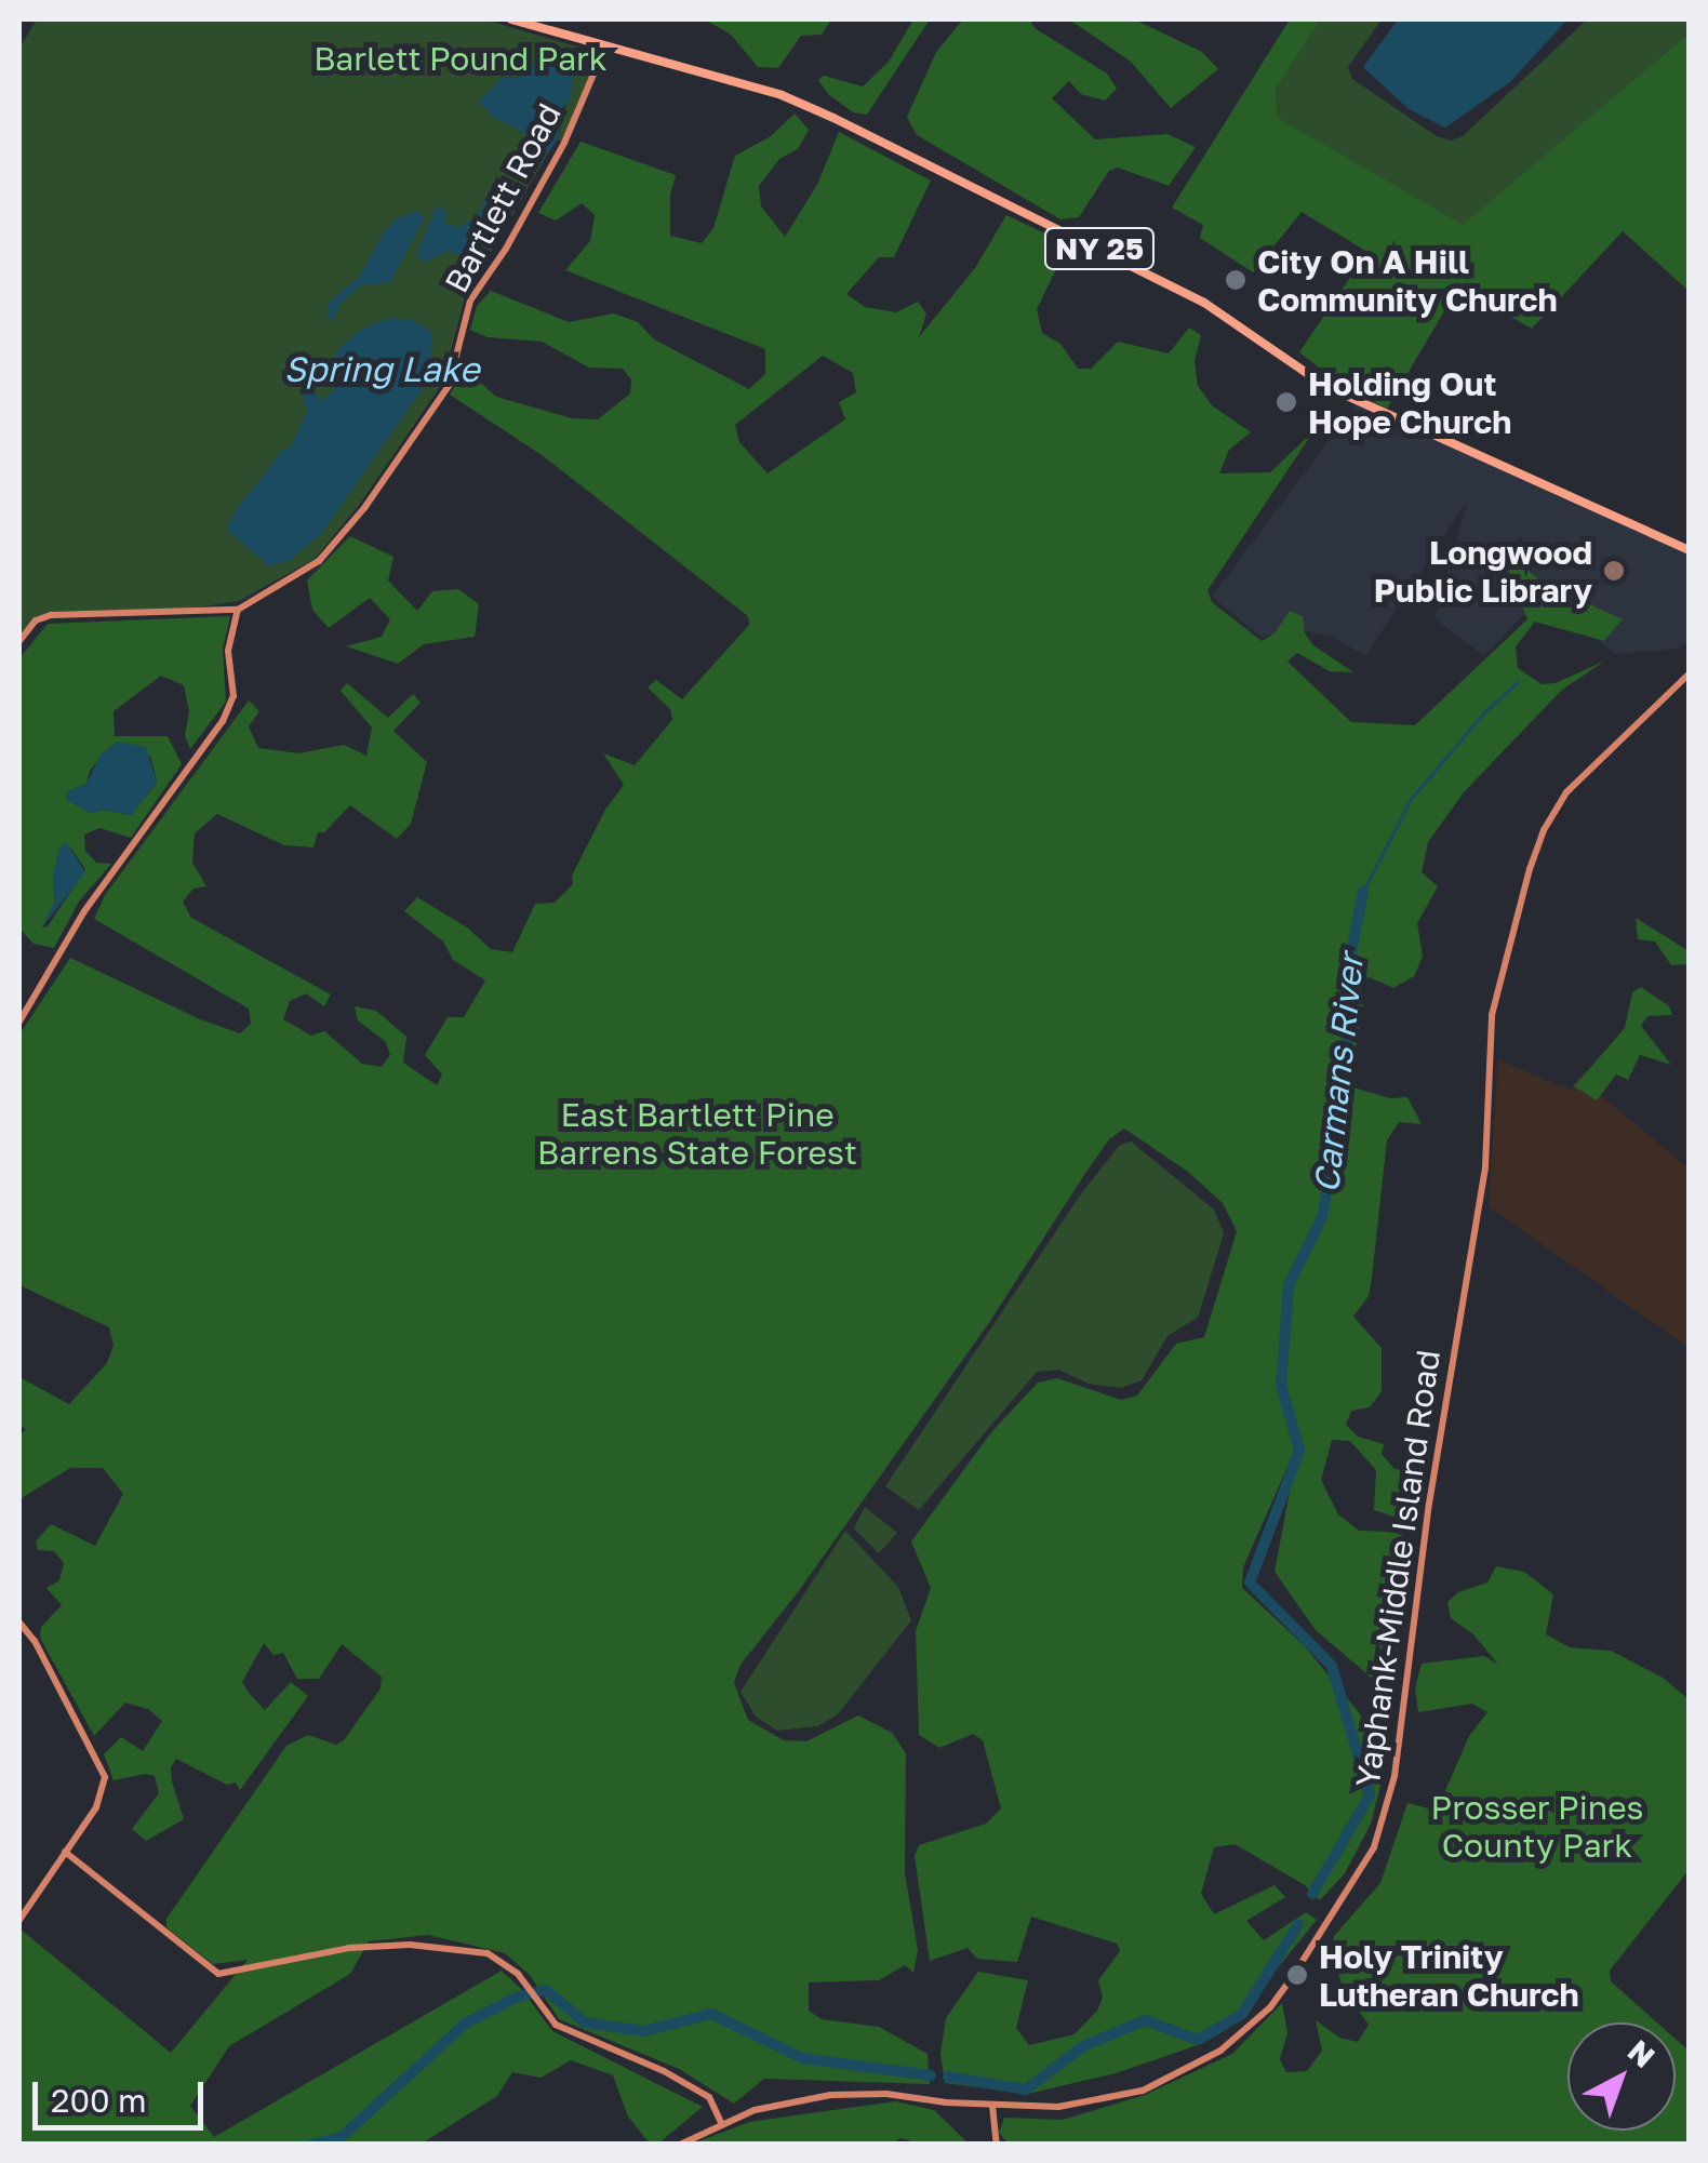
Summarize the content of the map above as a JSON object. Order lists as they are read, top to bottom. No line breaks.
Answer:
{"streets":{"main road":["NY 25"],"street":["Bartlett Road","Yaphank-Middle Island Road"]},"crossings":[["Bartlett Road","NY 25"]],"water":["Spring Lake","Carmans River"],"parks":["Barlett Pound Park","East Bartlett Pine Barrens State Forest","Prosser Pines County Park"],"places":["City On A Hill Community Church","Holding Out Hope Church","Longwood Public Library","Holy Trinity Lutheran Church"],"scale_bar":"200 m","north":"top right"}
